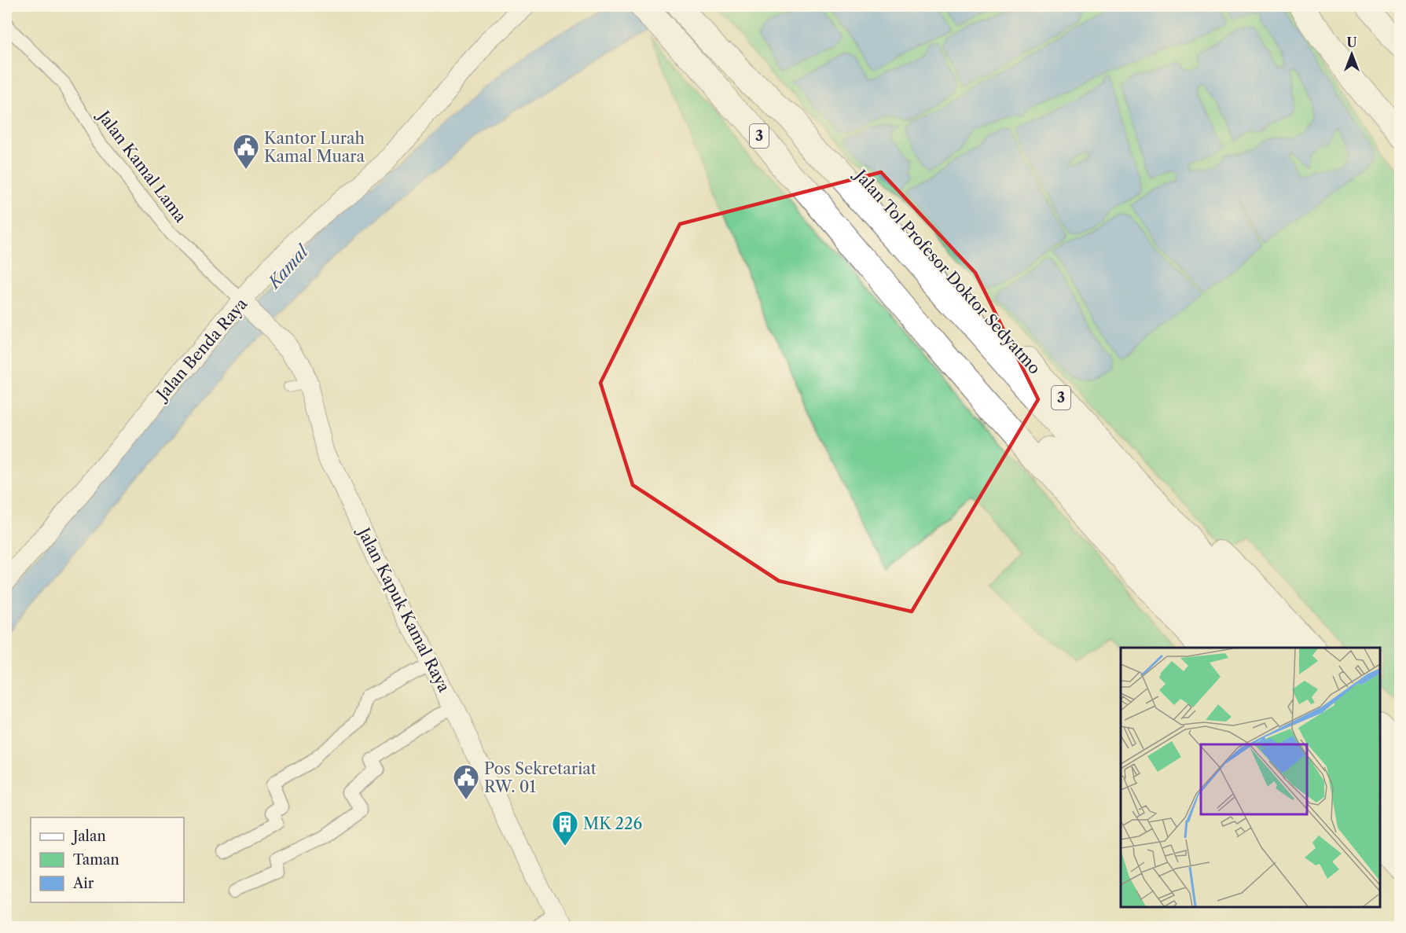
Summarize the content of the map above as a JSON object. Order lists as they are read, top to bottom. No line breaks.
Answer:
{"streets":{"highway":["3","Jalan Tol Profesor Doktor Sedyatmo"],"main road":["Jalan Benda Raya","Jalan Kapuk Kamal Raya"],"street":["Jalan Kamal Lama"]},"crossings":[["Jalan Kamal Lama","Jalan Benda Raya"],["Jalan Kamal Lama","Jalan Kapuk Kamal Raya"],["Jalan Benda Raya","Jalan Kapuk Kamal Raya"]],"water":["Kamal"],"places":{"public building":["Kantor Lurah Kamal Muara","Pos Sekretariat RW. 01"],"building":["MK 226"]},"legend":["Jalan","Taman","Air"],"north":"top"}
